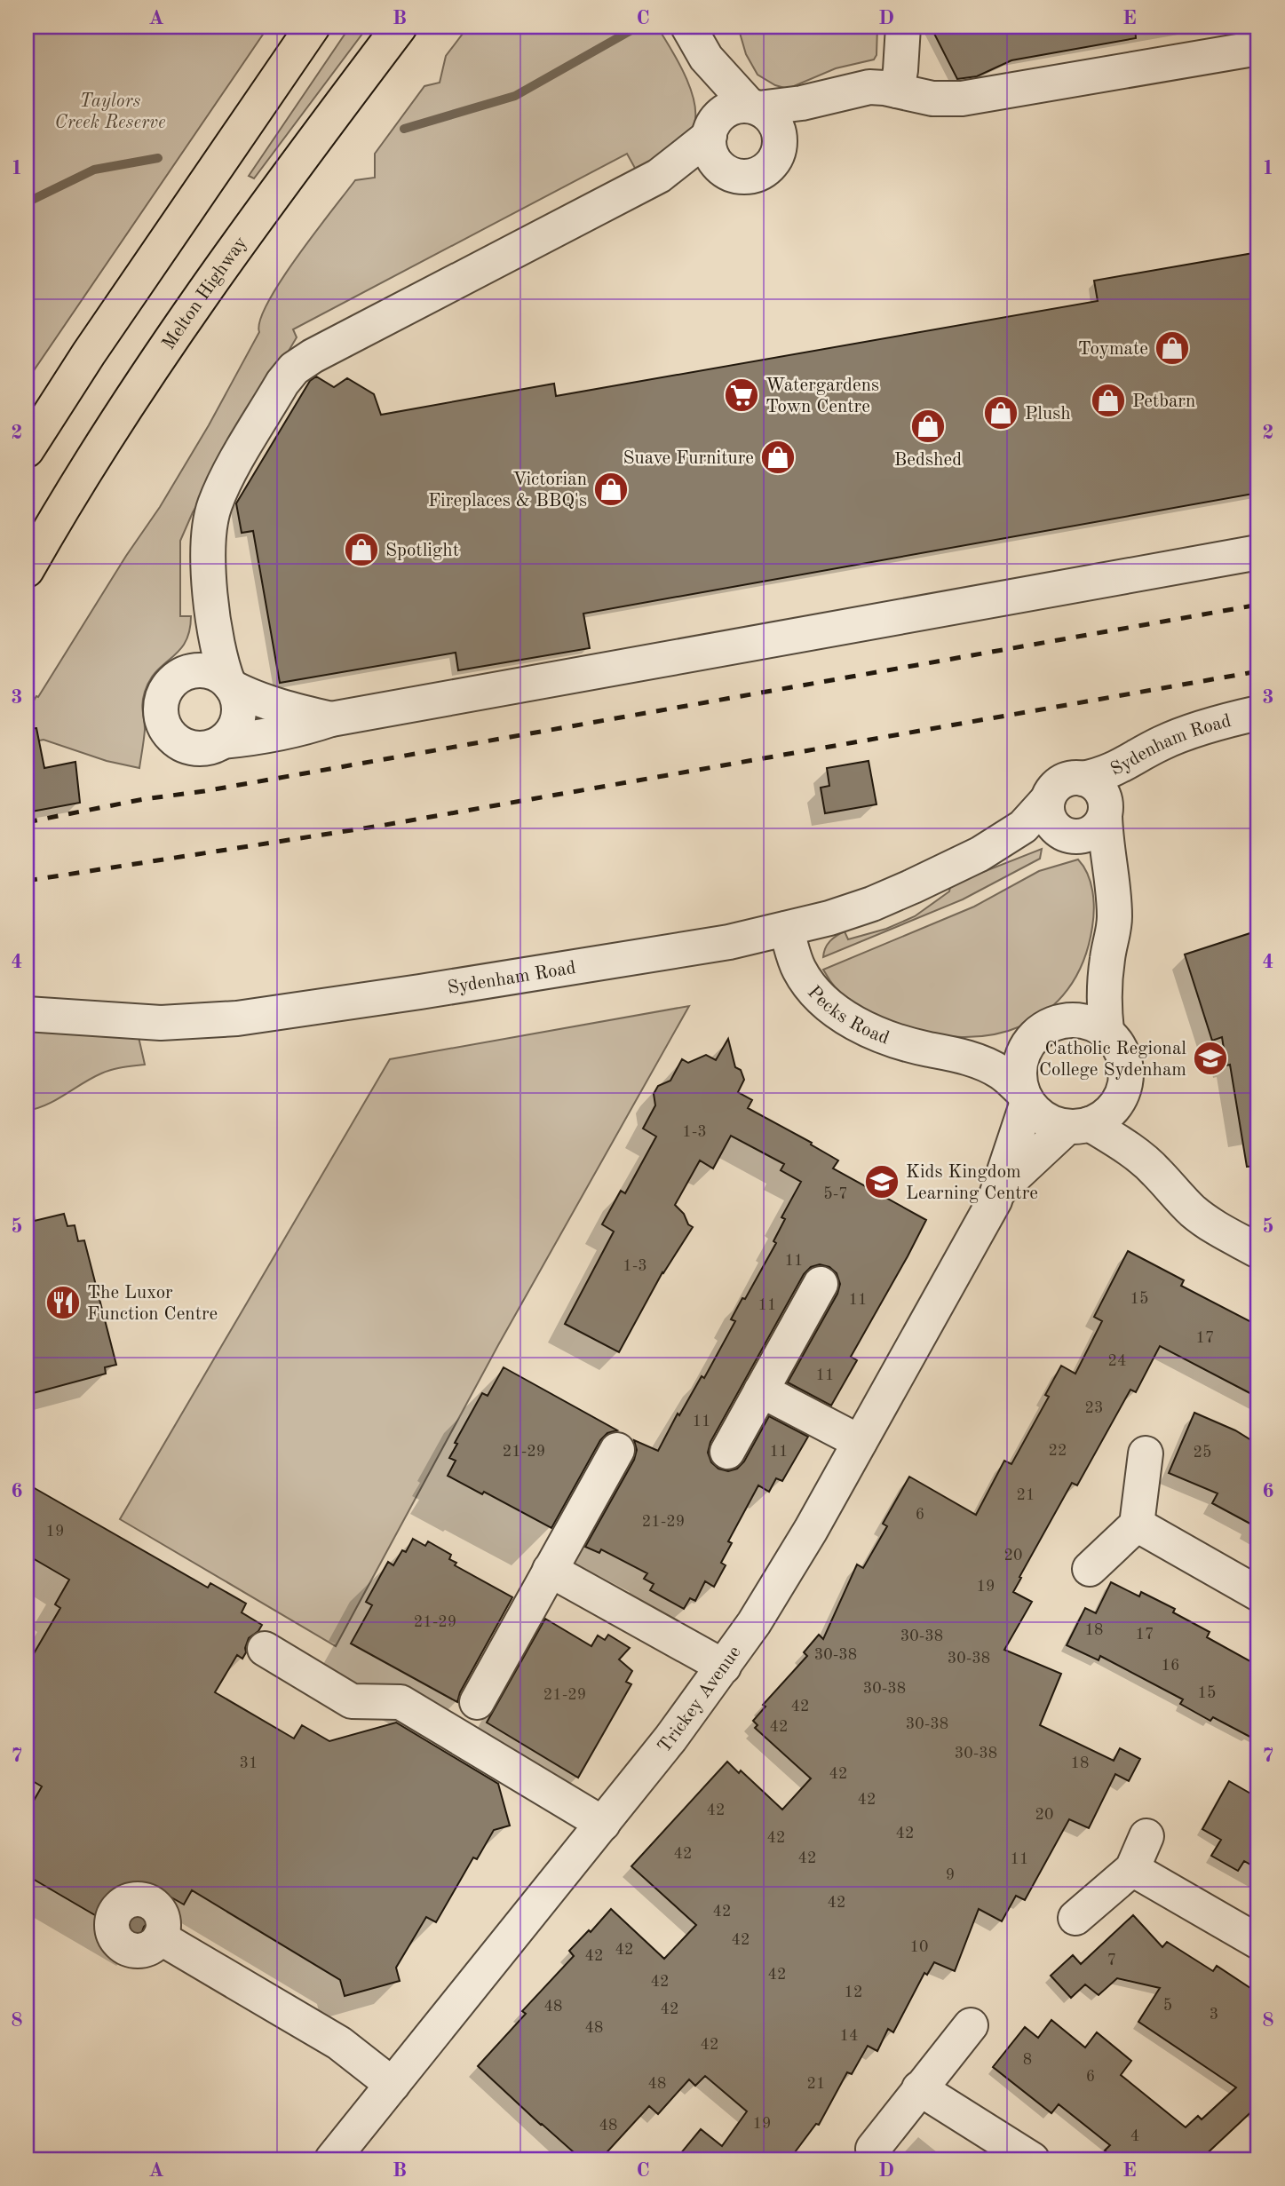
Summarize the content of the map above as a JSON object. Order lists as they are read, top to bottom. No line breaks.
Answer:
{"streets":{"highway":["Melton Highway"],"street":["Sydenham Road","Pecks Road","Trickey Avenue"]},"crossings":[["Sydenham Road","Pecks Road"],["Pecks Road","Trickey Avenue"]],"parks":["Taylors Creek Reserve"],"places":{"shop":["Toymate","Petbarn","Plush","Bedshed","Suave Furniture","Victorian Fireplaces & BBQ's","Spotlight"],"supermarket":["Watergardens Town Centre"],"school or university":["Catholic Regional College Sydenham","Kids Kingdom Learning Centre"],"restaurant":["The Luxor Function Centre"]},"house_numbers":["1-3","5-7","11","1-3","15","11","11","17","24","11","23","11","22","21-29","11","25","21","6","21-29","19","20","19","21-29","18","17","30-38","30-38","30-38","16","30-38","15","21-29","42","30-38","42","30-38","31","18","42","42","42","20","42","42","42","42","11","9","42","42","42","10","42","42","7","42","42","12","5","48","42","3","48","14","42","8","6","48","21","19","48","4"],"grid":{"columns":["A","B","C","D","E"],"rows":["1","2","3","4","5","6","7","8"]}}
